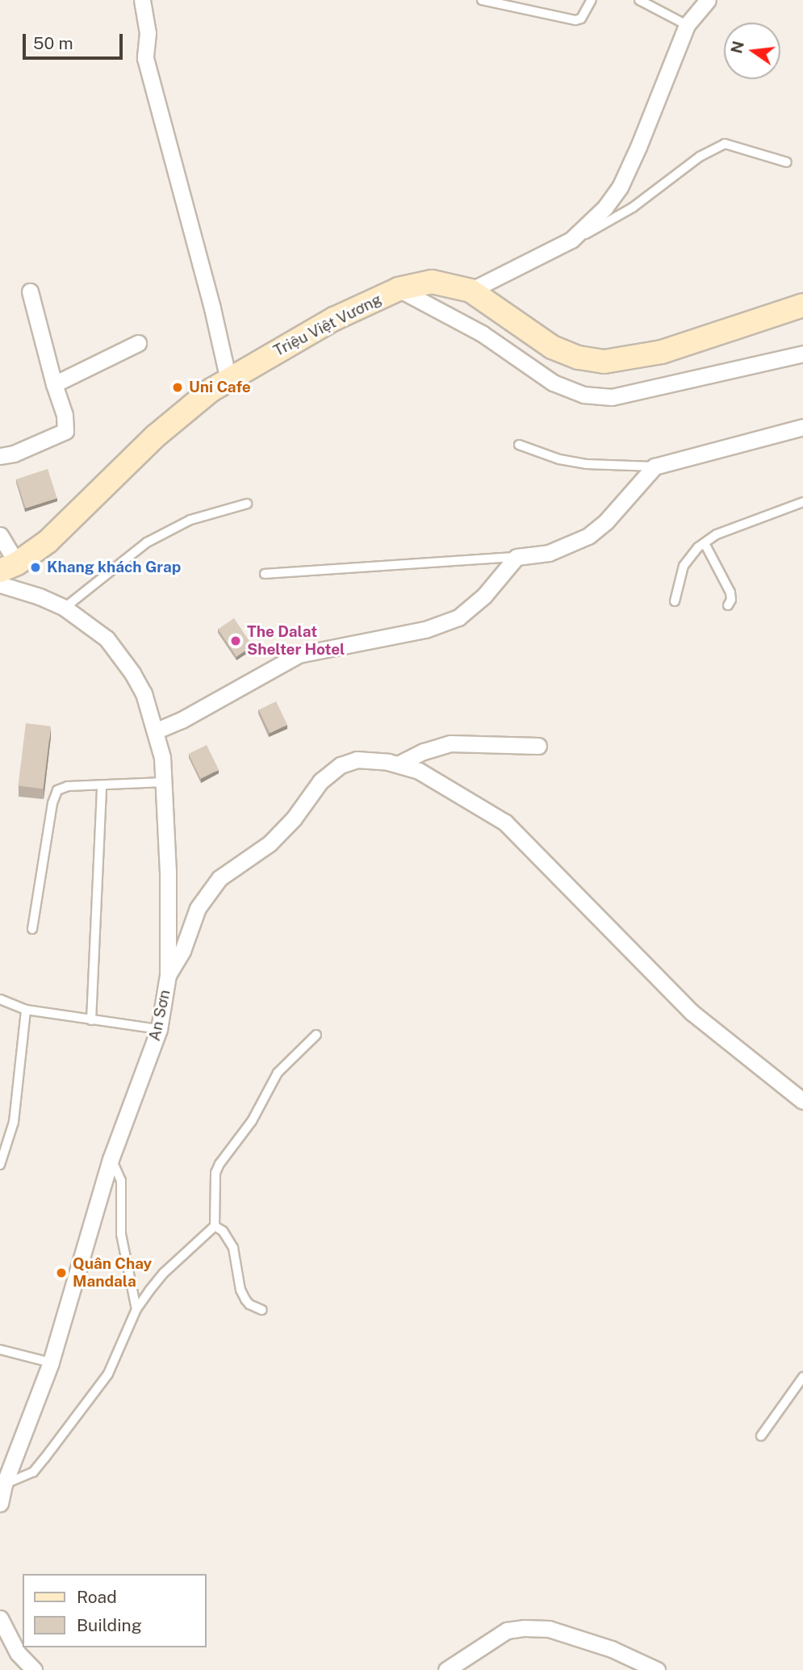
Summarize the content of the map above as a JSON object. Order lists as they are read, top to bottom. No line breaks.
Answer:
{"streets":{"street":["Triệu Việt Vương","An Sơn"]},"places":["Uni Cafe","Khang khách Grap","The Dalat Shelter Hotel","Quân Chay Mandala"],"legend":["Road","Building"],"scale_bar":"50 m","north":"left"}
